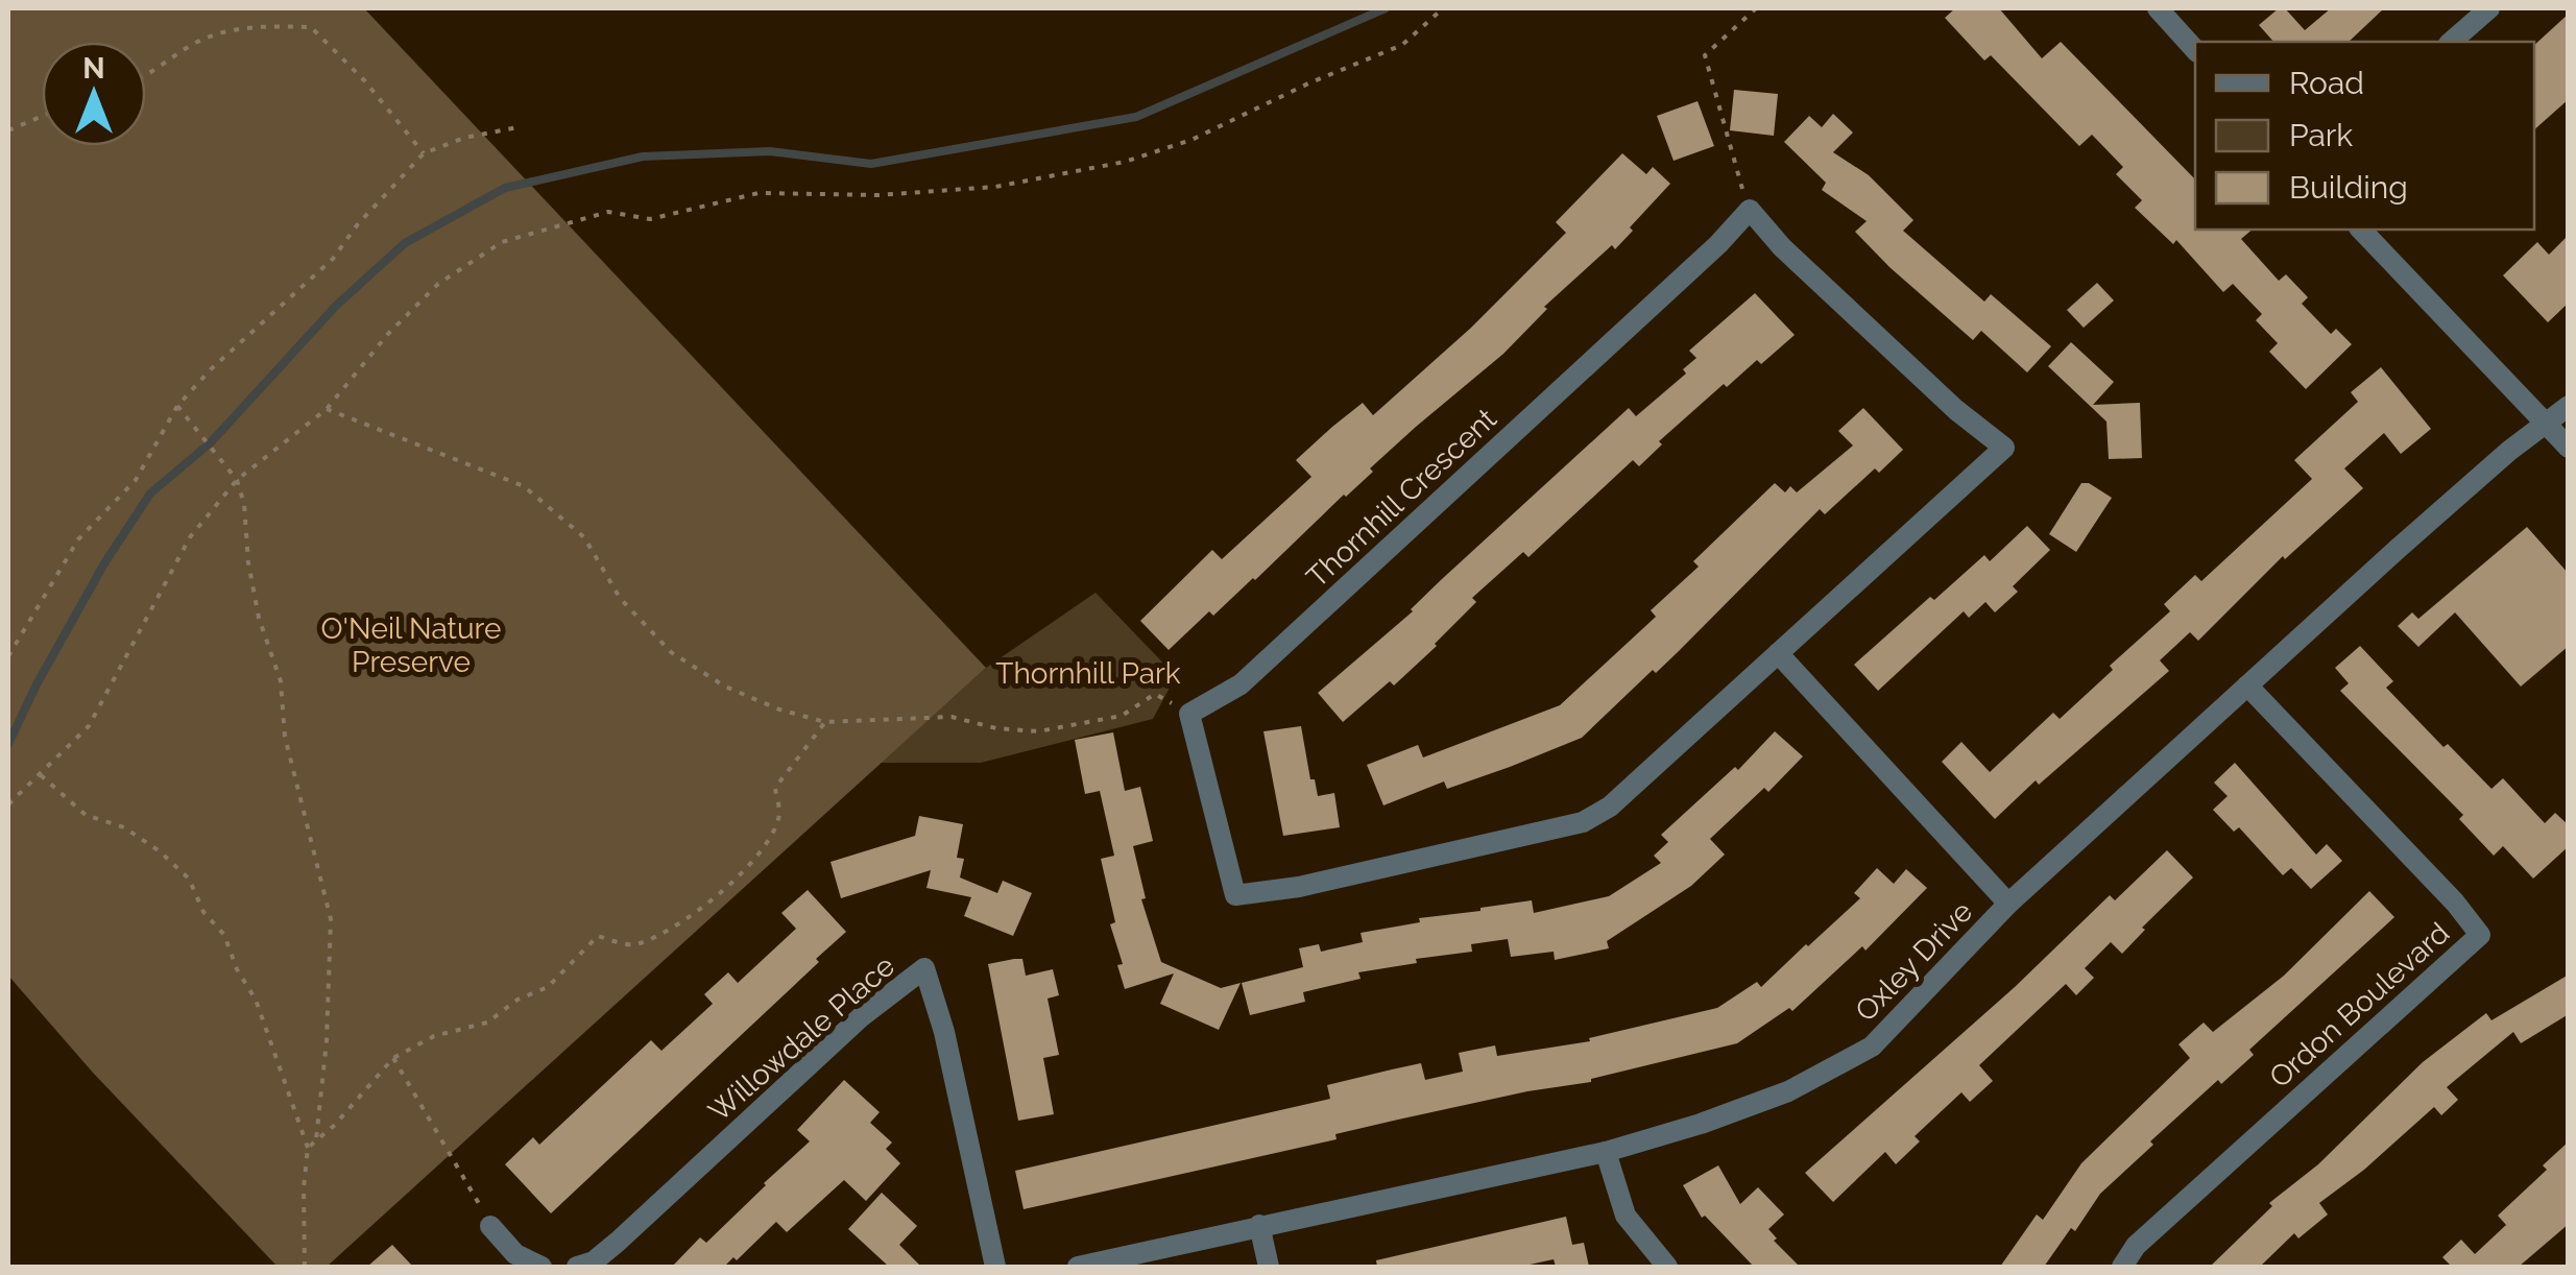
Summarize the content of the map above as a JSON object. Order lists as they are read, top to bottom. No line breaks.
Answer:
{"streets":{"street":["Thornhill Crescent","Oxley Drive","Ordon Boulevard","Willowdale Place"]},"crossings":[["Oxley Drive","Ordon Boulevard"]],"parks":["O'Neil Nature Preserve","Thornhill Park"],"legend":["Road","Park","Building"],"north":"top"}
